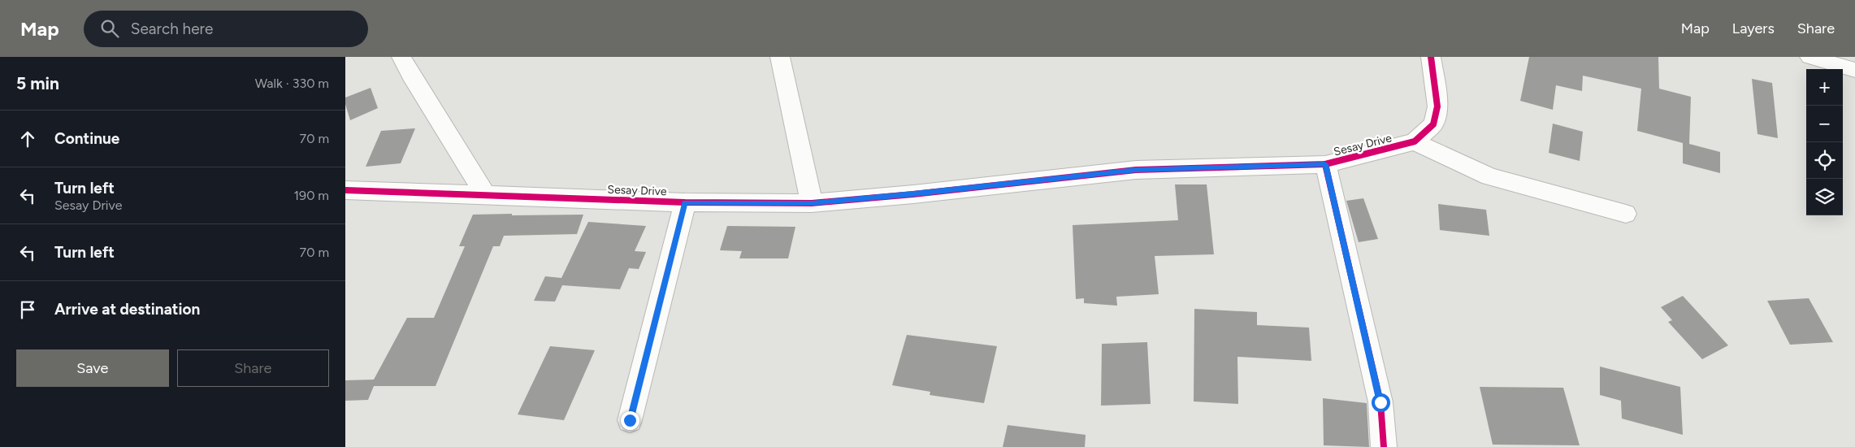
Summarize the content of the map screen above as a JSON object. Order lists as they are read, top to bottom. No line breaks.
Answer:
{"streets":{"street":["Sesay Drive"]},"page":{"header":"Map","search":"Search here","nav":["Map","Layers","Share"],"heading":["5 min","Walk · 330 m"],"map_buttons":["+","−"],"list":[["Continue","70 m"],["Turn left","Sesay Drive","190 m"],["Turn left","70 m"],"Arrive at destination"],"buttons":["Save","Share"]}}
